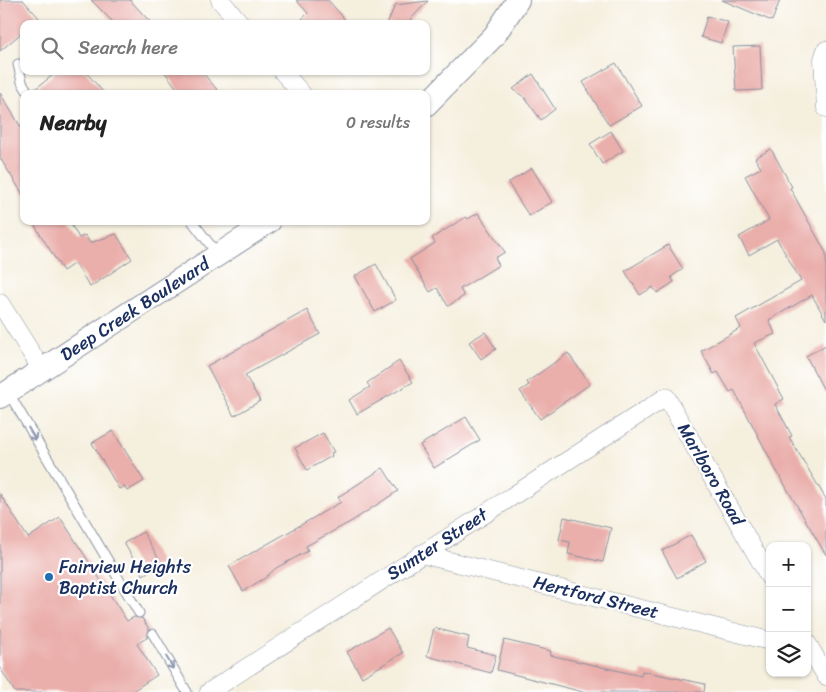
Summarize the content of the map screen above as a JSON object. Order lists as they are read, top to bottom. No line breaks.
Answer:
{"streets":{"street":["Deep Creek Boulevard","Marlboro Road","Sumter Street","Hertford Street"]},"crossings":[["Marlboro Road","Sumter Street"],["Sumter Street","Hertford Street"]],"places":["Fairview Heights Baptist Church"],"page":{"search":"Search here","heading":["Nearby","0 results"],"map_buttons":["+","−"]}}
